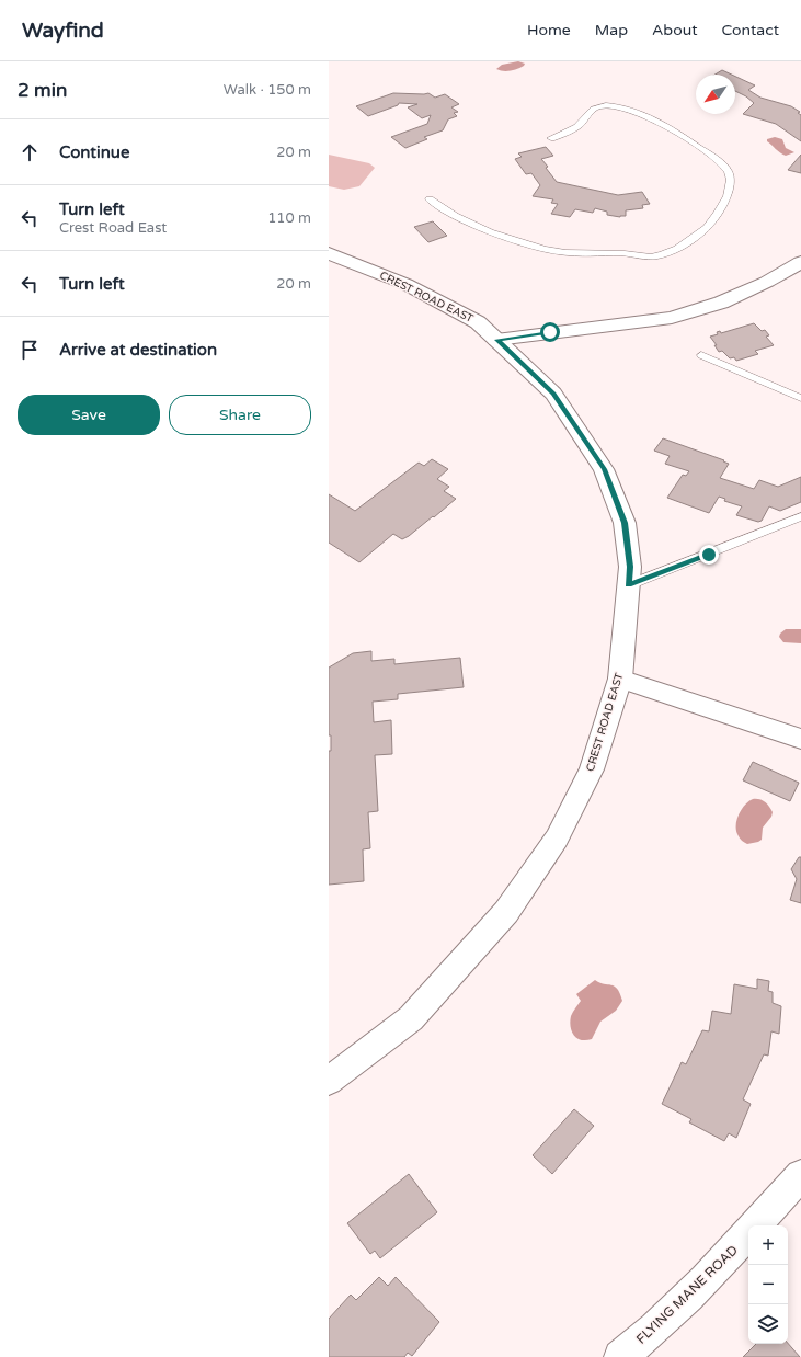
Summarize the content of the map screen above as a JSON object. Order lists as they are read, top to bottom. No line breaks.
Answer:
{"streets":{"street":["CREST ROAD EAST","FLYING MANE ROAD"]},"north":"bottom left","page":{"header":"Wayfind","nav":["Home","Map","About","Contact"],"heading":["2 min","Walk · 150 m"],"list":[["Continue","20 m"],["Turn left","Crest Road East","110 m"],["Turn left","20 m"],"Arrive at destination"],"buttons":["Save","Share"],"map_buttons":["+","−"]}}
